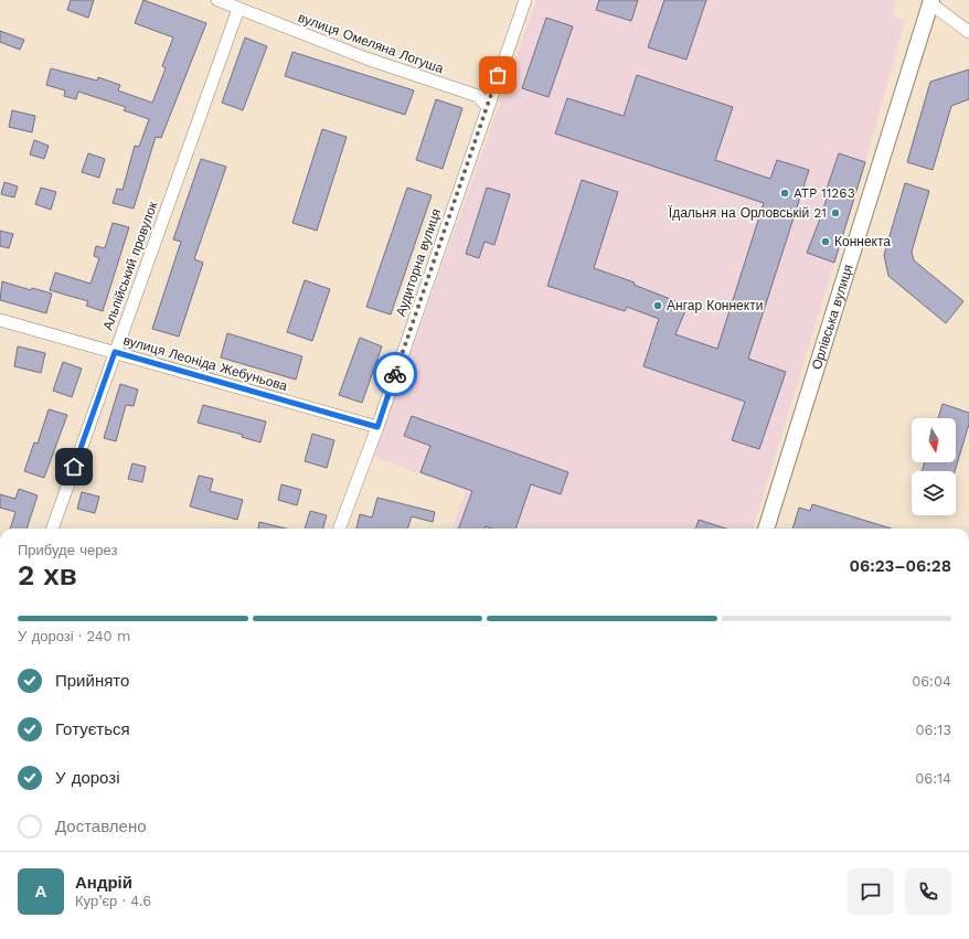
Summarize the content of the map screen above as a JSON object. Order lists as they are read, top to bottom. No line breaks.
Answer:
{"streets":{"street":["вулиця Омеляна Логуша","Аудиторна вулиця","Альпійський провулок","Орлівська вулиця","вулиця Леоніда Жебуньова"]},"crossings":[["вулиця Омеляна Логуша","Аудиторна вулиця"],["вулиця Омеляна Логуша","Альпійський провулок"],["Аудиторна вулиця","вулиця Леоніда Жебуньова"],["Альпійський провулок","вулиця Леоніда Жебуньова"]],"places":["ATP 11263","Їдальня на Орловській 21","Коннекта","Ангар Коннекти"],"north":"bottom","page":{"heading":["2 хв","Прибуде через","06:23–06:28"],"panel":["Андрій","Кур’єр · 4.6"],"bar":"У дорозі · 240 m","list":[["Прийнято","06:04"],["Готується","06:13"],["У дорозі","06:14"],"Доставлено"],"round":"А"}}
